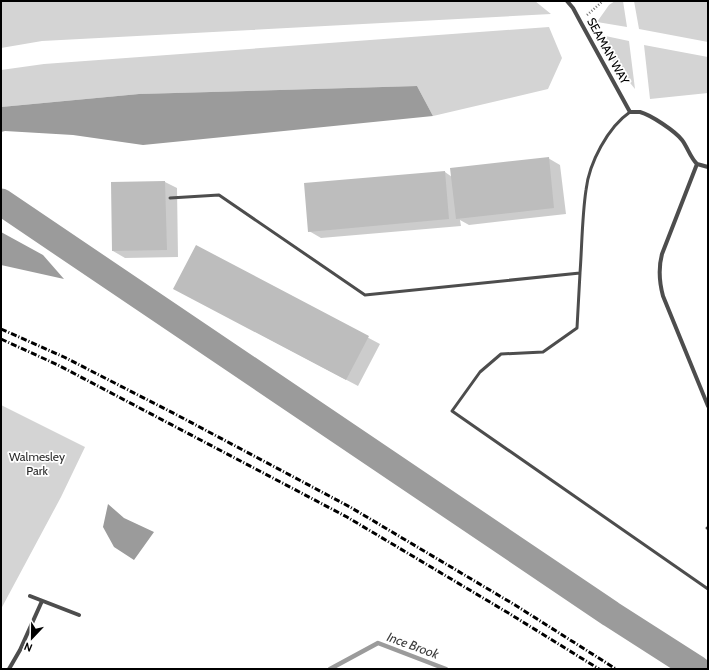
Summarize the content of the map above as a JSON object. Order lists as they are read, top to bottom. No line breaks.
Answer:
{"streets":{"street":["SEAMAN WAY"]},"water":["Ince Brook"],"parks":["Walmesley Park"],"north":"bottom"}
